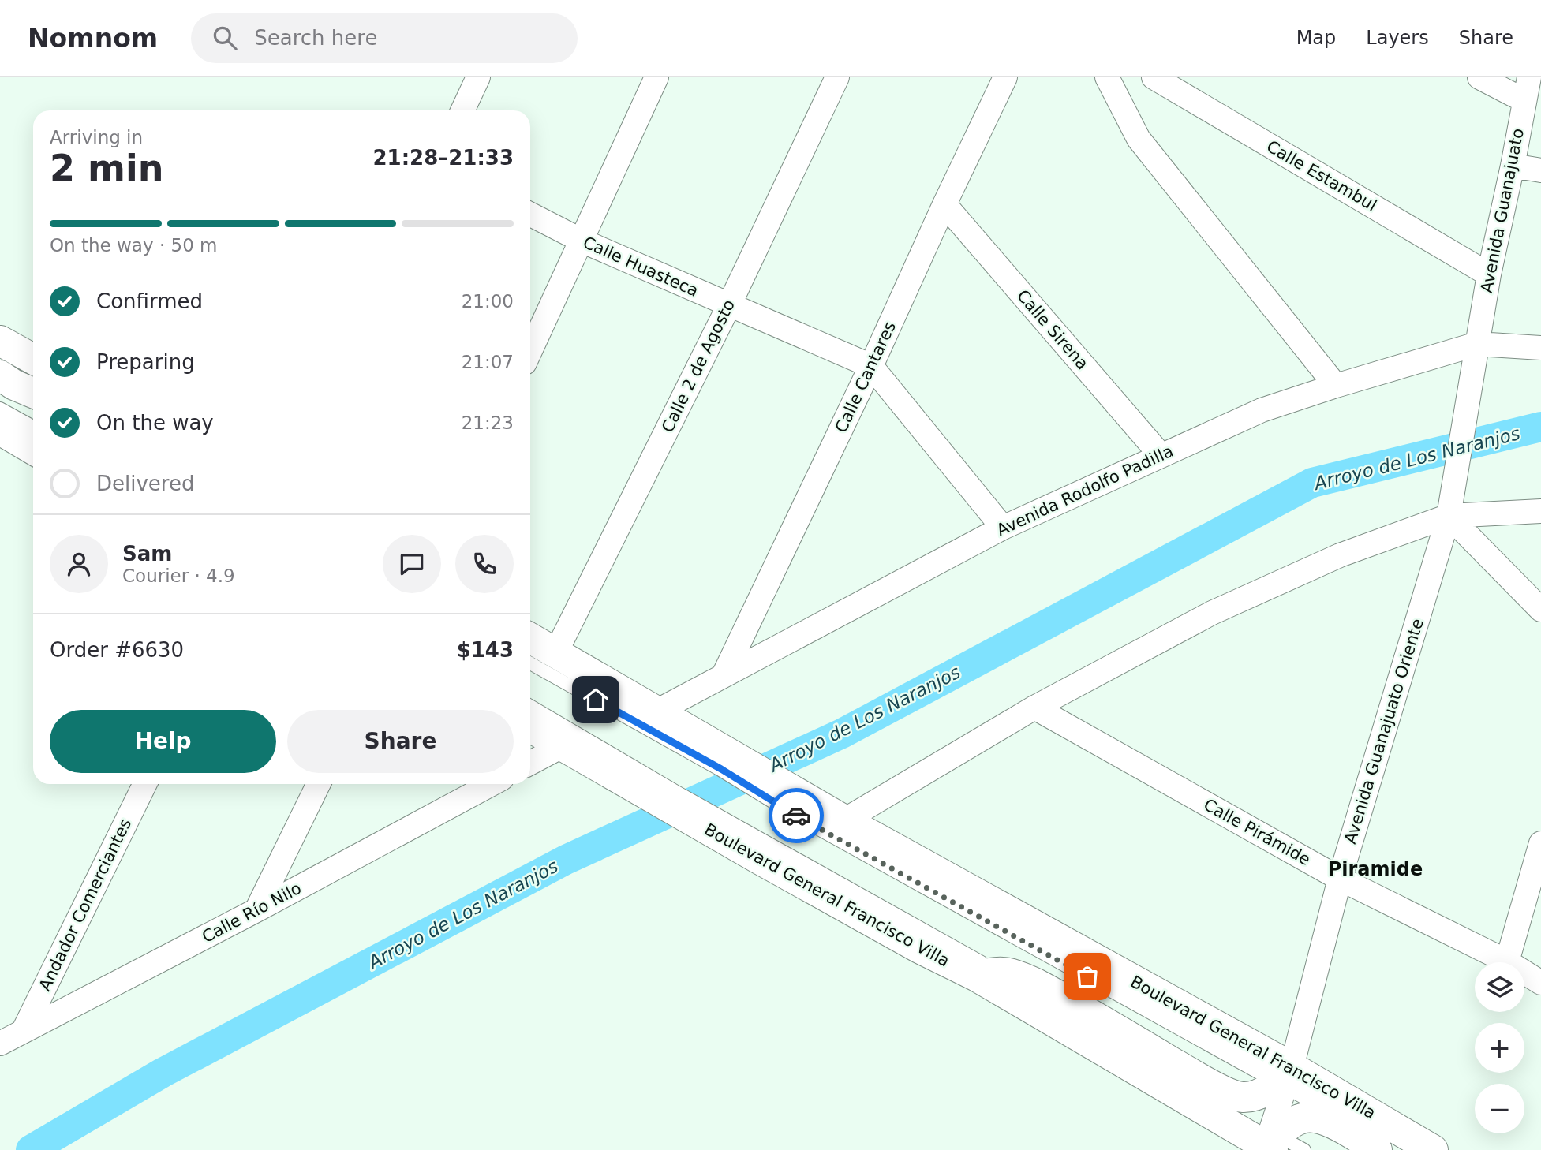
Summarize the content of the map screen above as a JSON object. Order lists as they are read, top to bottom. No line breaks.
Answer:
{"streets":{"main road":["Boulevard General Francisco Villa"],"street":["Calle Estambul","Avenida Guanajuato","Calle Huasteca","Calle Sirena","Calle 2 de Agosto","Calle Cantares","Avenida Rodolfo Padilla","Avenida Guanajuato Oriente","Calle Pirámide","Andador Comerciantes","Calle Río Nilo"]},"crossings":[["Calle Estambul","Avenida Guanajuato"],["Avenida Guanajuato","Avenida Rodolfo Padilla"],["Avenida Guanajuato","Avenida Guanajuato Oriente"],["Calle Huasteca","Calle 2 de Agosto"],["Calle Huasteca","Calle Cantares"],["Calle Huasteca","Avenida Rodolfo Padilla"],["Calle Sirena","Calle Cantares"],["Calle Sirena","Avenida Rodolfo Padilla"],["Calle 2 de Agosto","Boulevard General Francisco Villa"],["Calle Cantares","Avenida Rodolfo Padilla"],["Avenida Rodolfo Padilla","Avenida Guanajuato Oriente"],["Avenida Rodolfo Padilla","Boulevard General Francisco Villa"],["Avenida Guanajuato Oriente","Calle Pirámide"],["Avenida Guanajuato Oriente","Boulevard General Francisco Villa"],["Andador Comerciantes","Calle Río Nilo"]],"districts":["Piramide"],"water":["Arroyo de Los Naranjos"],"page":{"header":"Nomnom","search":"Search here","nav":["Map","Layers","Share"],"heading":["2 min","Arriving in","21:28–21:33"],"panel":["Sam","Courier · 4.9","Order #6630","$143"],"bar":"On the way · 50 m","list":[["Confirmed","21:00"],["Preparing","21:07"],["On the way","21:23"],"Delivered"],"buttons":["Help","Share"],"map_buttons":["+","−"]}}
